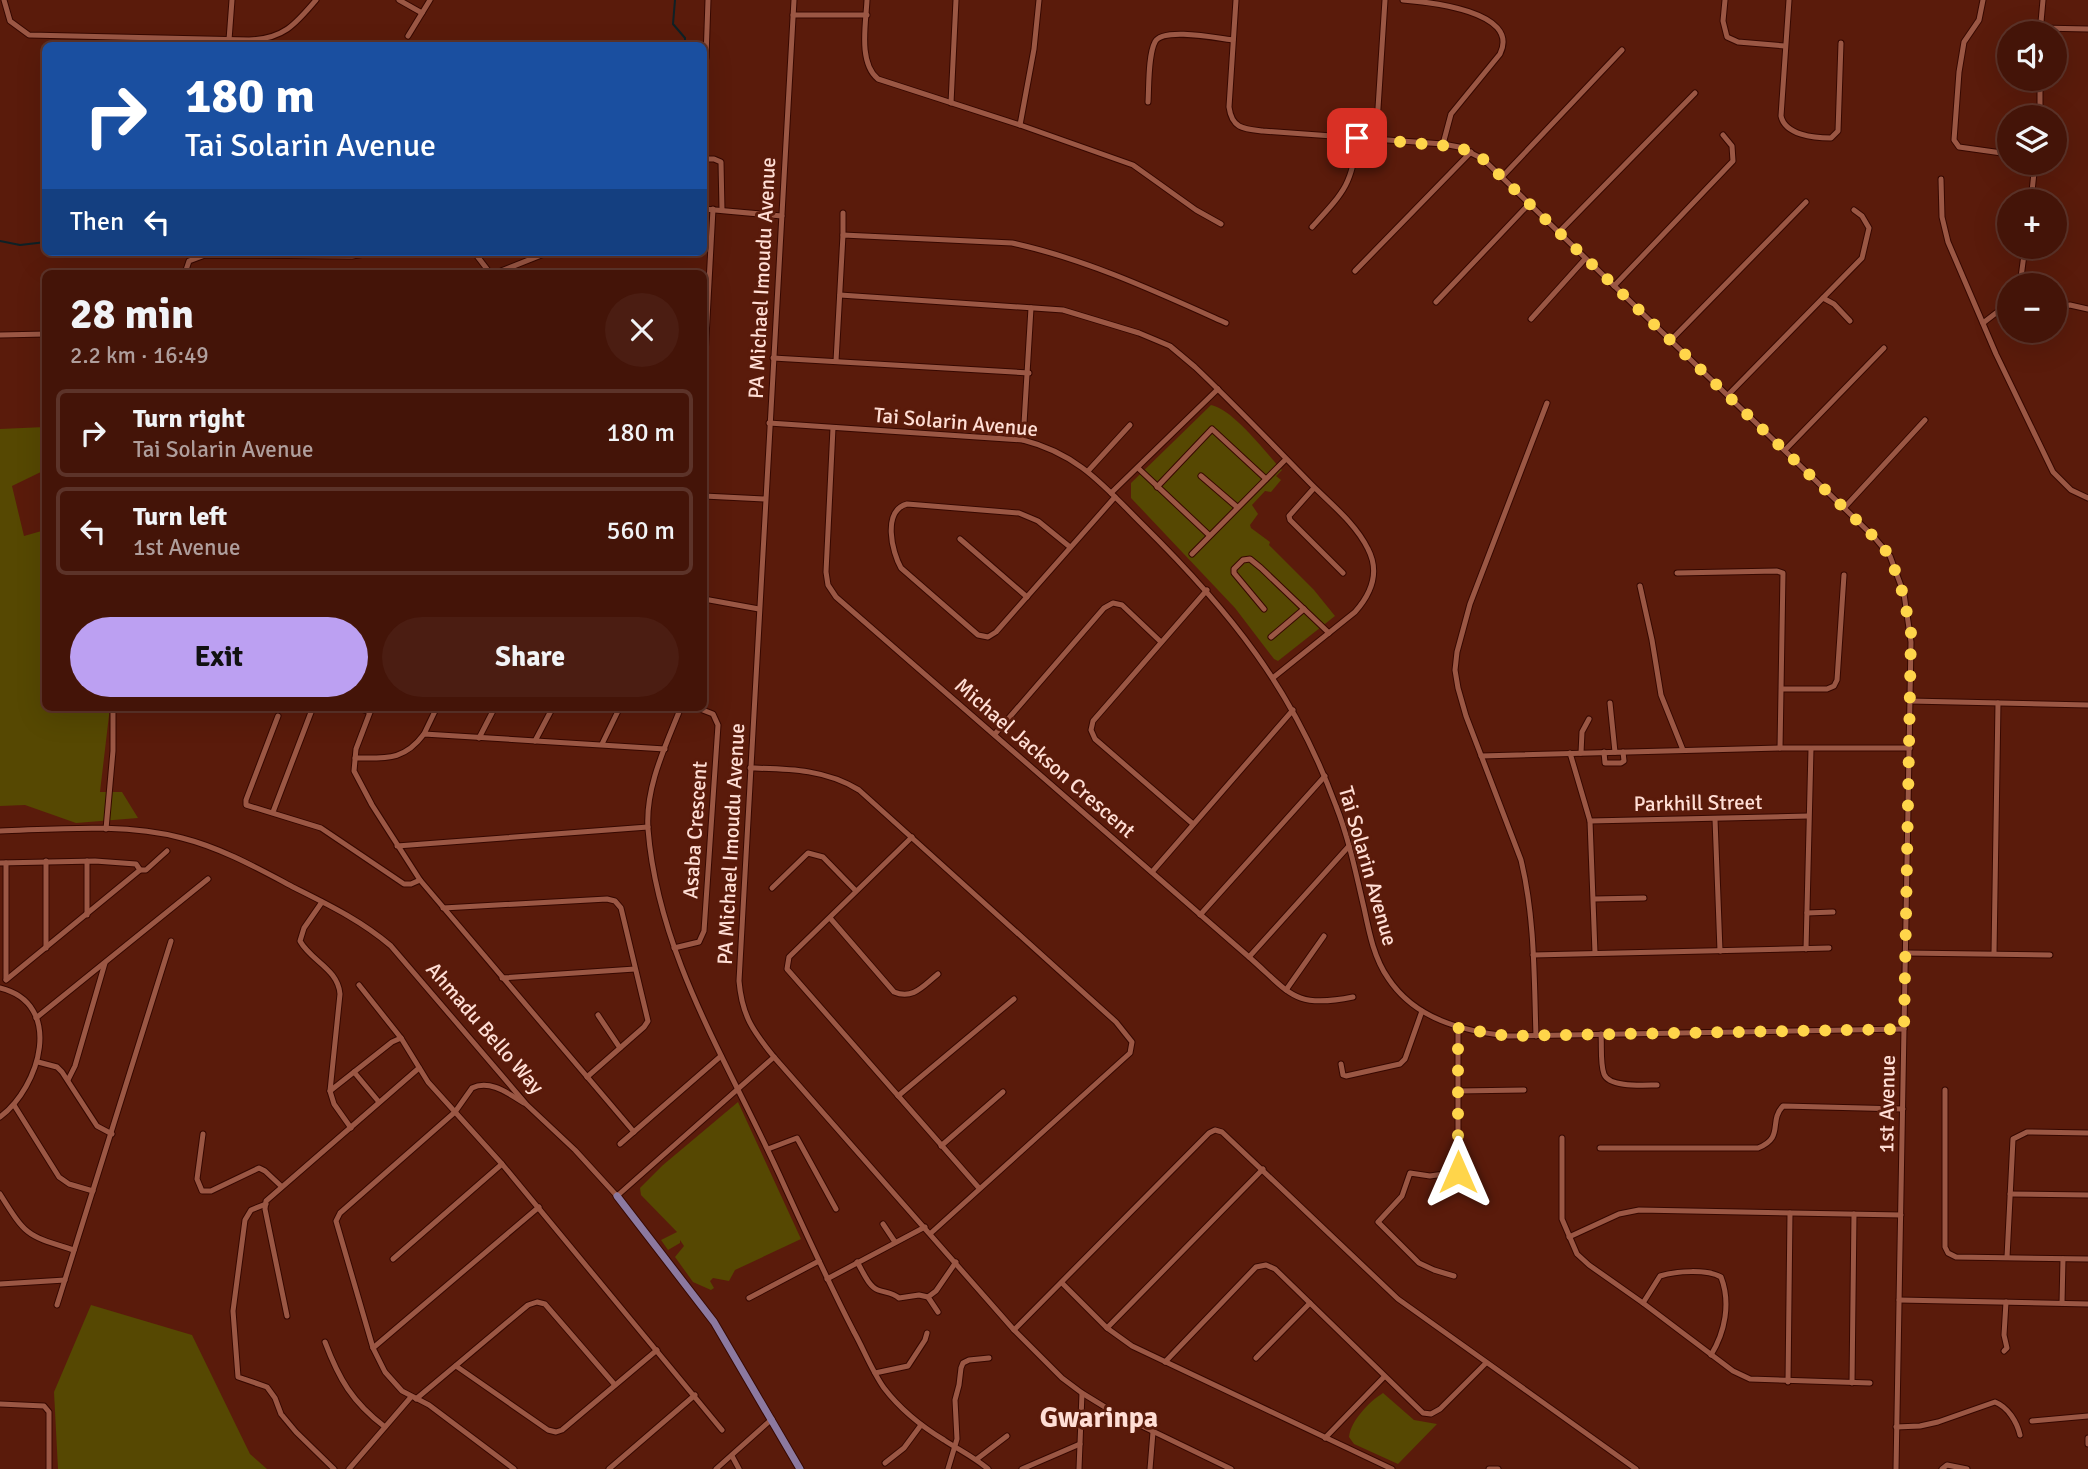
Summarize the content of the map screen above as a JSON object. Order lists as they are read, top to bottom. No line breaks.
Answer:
{"streets":{"main road":["Ahmadu Bello Way"],"street":["PA Michael Imoudu Avenue","Tai Solarin Avenue","Michael Jackson Crescent","Parkhill Street","Asaba Crescent","1st Avenue"]},"crossings":[["PA Michael Imoudu Avenue","Tai Solarin Avenue"],["Tai Solarin Avenue","Michael Jackson Crescent"],["Tai Solarin Avenue","1st Avenue"]],"districts":["Gwarinpa"],"page":{"map_buttons":["+","−"],"turn":["180 m","Tai Solarin Avenue"],"then":"Then","heading":["28 min","2.2 km · 16:49"],"list":[{"name":"Turn right","note":"Tai Solarin Avenue","value":"180 m"},{"name":"Turn left","note":"1st Avenue","value":"560 m"}],"buttons":["Exit","Share"]}}
